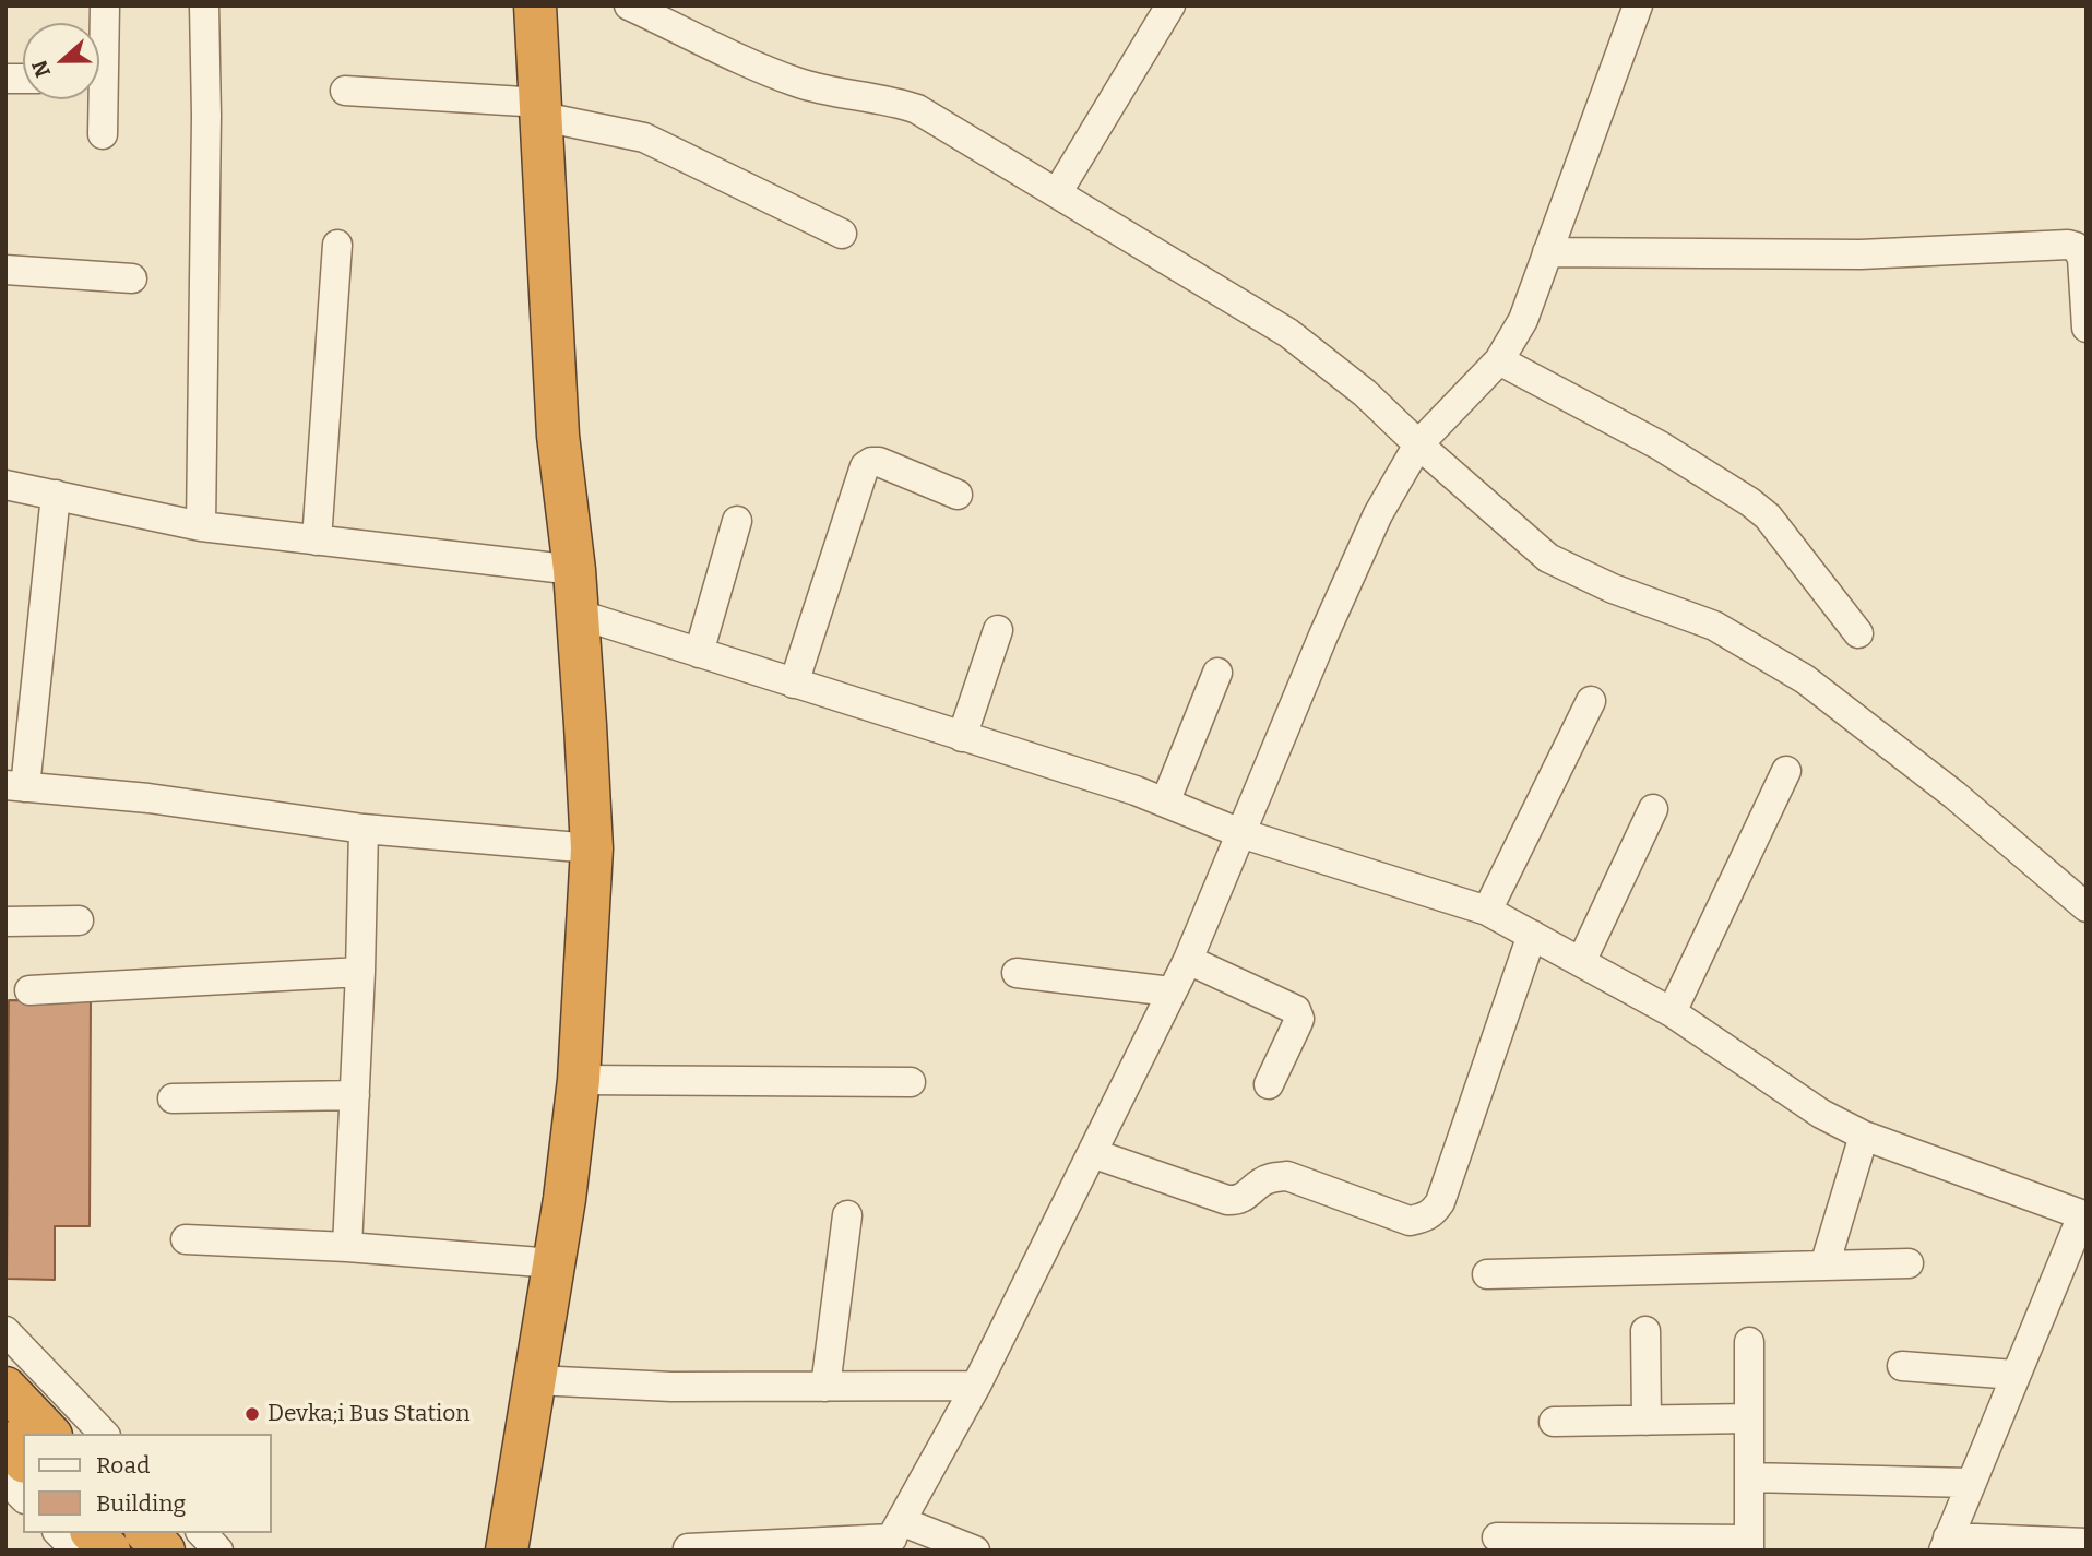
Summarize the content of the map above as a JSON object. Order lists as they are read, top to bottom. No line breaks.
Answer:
{"places":["Devka;i Bus Station"],"legend":["Road","Building"],"north":"left"}
